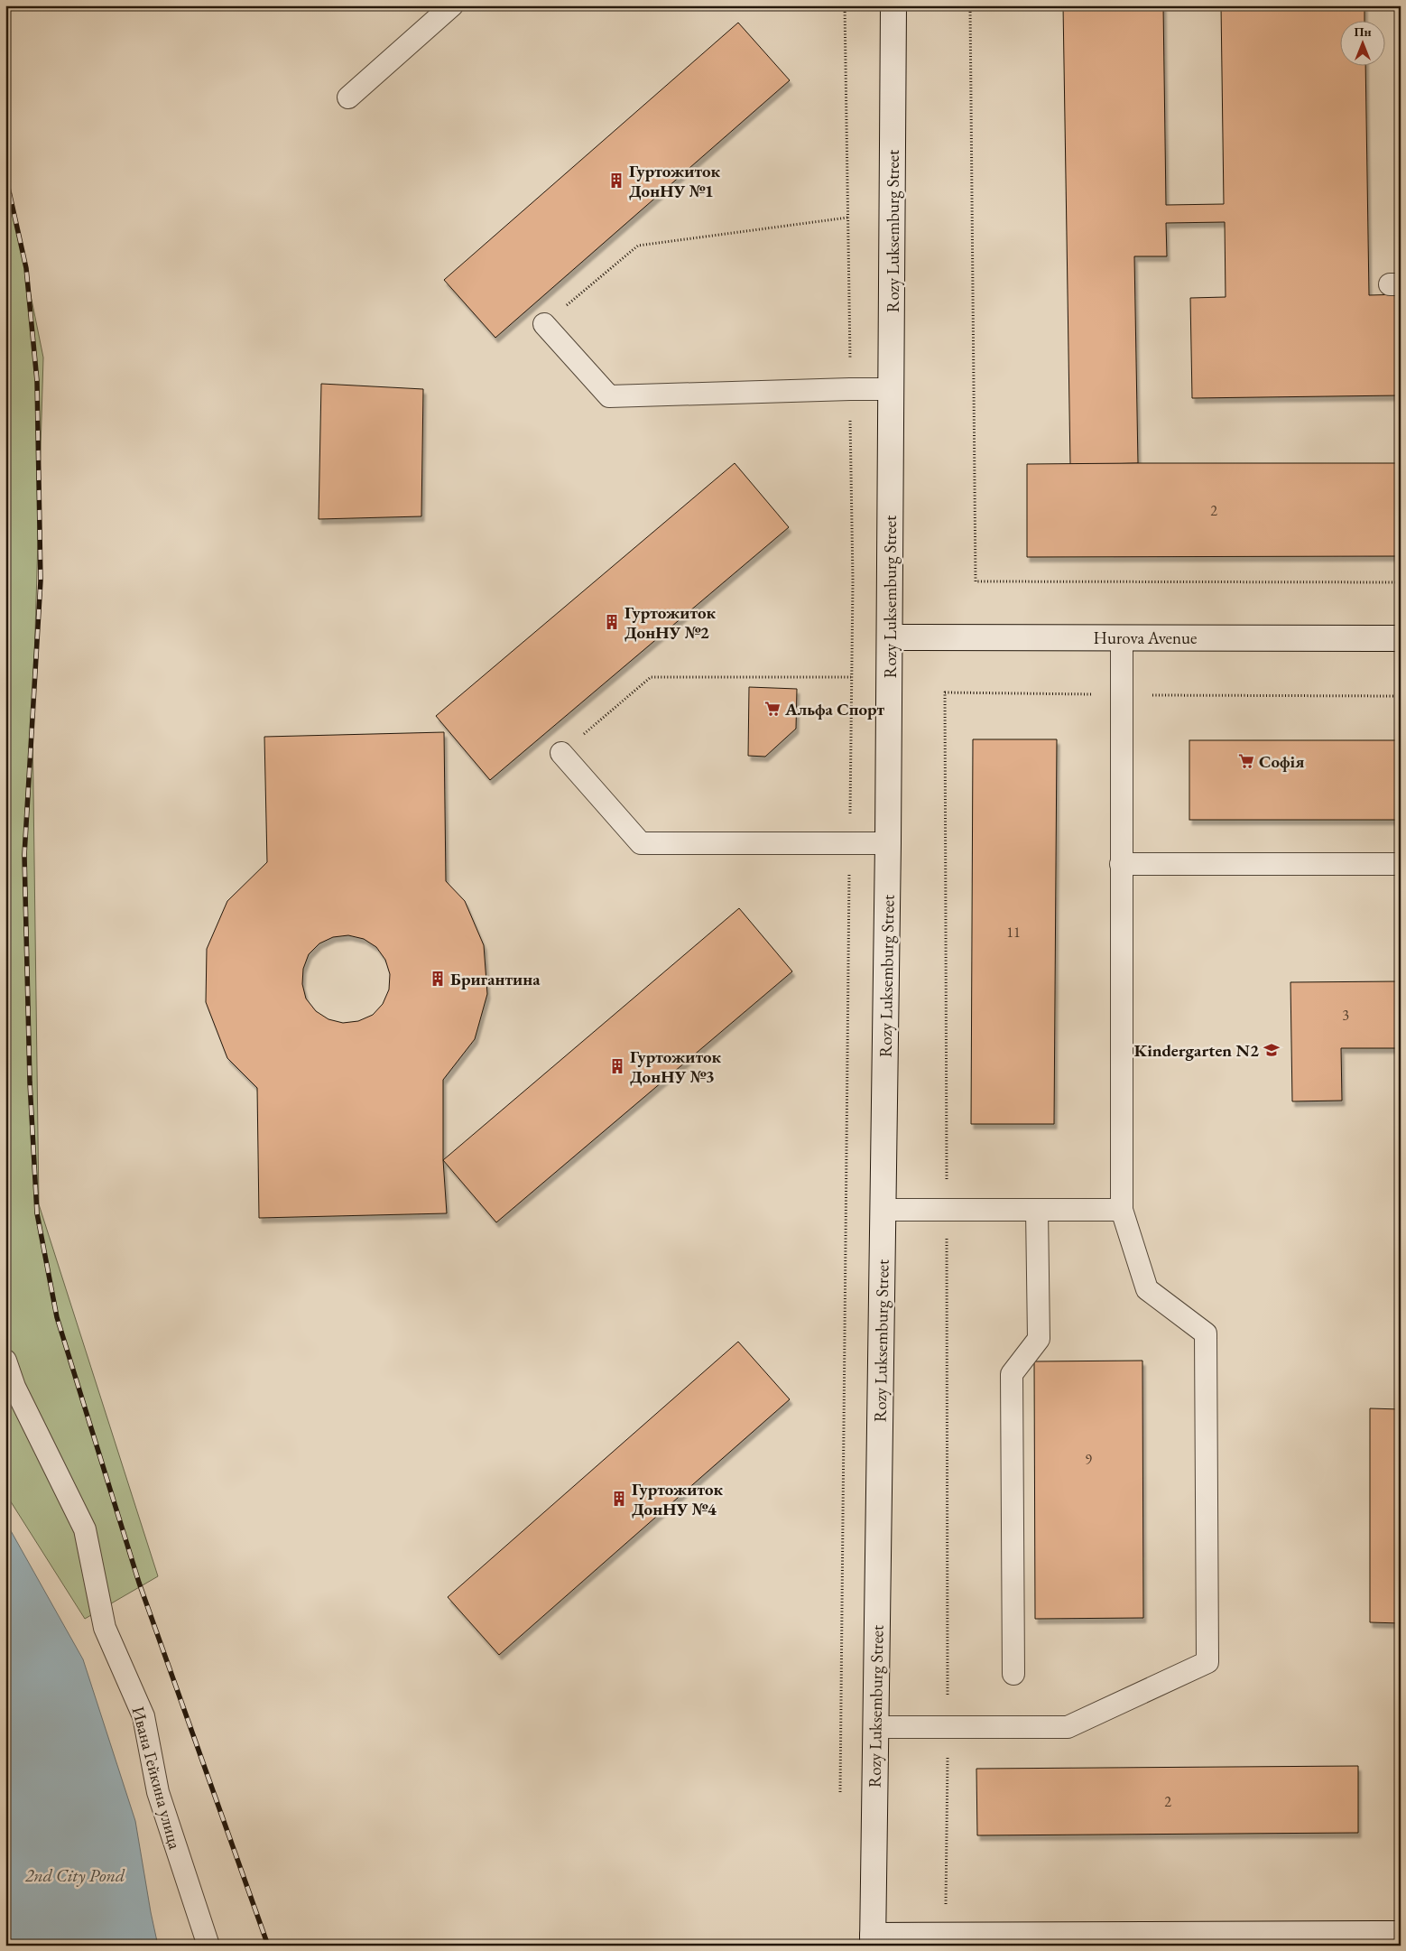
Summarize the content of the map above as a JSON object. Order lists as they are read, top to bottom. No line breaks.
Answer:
{"streets":{"street":["Rozy Luksemburg Street","Hurova Avenue"],"lane":["Ивана Гейкина улица"]},"crossings":[["Rozy Luksemburg Street","Hurova Avenue"]],"water":["2nd City Pond"],"places":{"building":["Гуртожиток ДонНУ №1","Гуртожиток ДонНУ №2","Бригантина","Гуртожиток ДонНУ №3","Гуртожиток ДонНУ №4"],"supermarket":["Альфа Спорт","Софія"],"school or university":["Kindergarten N2"]},"house_numbers":["2","11","3","9","2"],"north":"top"}
